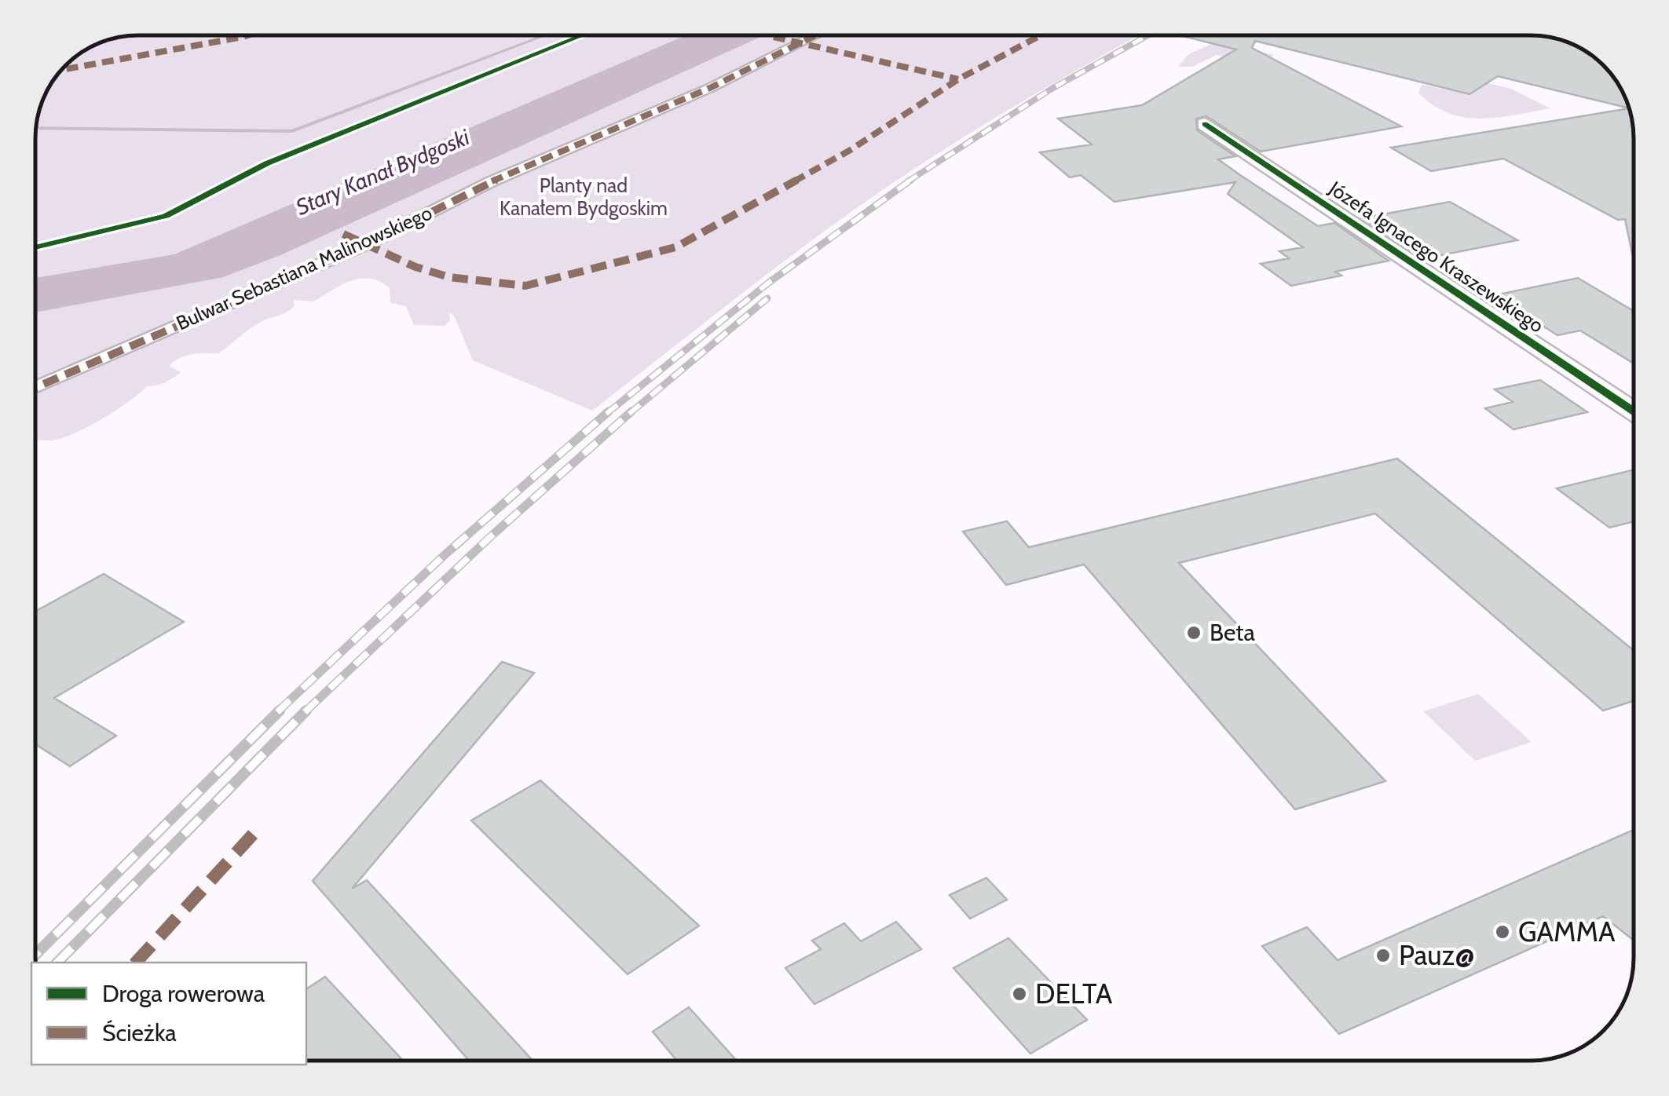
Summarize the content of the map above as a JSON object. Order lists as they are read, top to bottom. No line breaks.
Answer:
{"streets":{"street":["Józefa Ignacego Kraszewskiego","Bulwar Sebastiana Malinowskiego"]},"water":["Stary Kanał Bydgoski"],"parks":["Planty nad Kanałem Bydgoskim"],"places":["Beta","GAMMA","Pauz@","DELTA"],"legend":["Droga rowerowa","Ścieżka"]}
